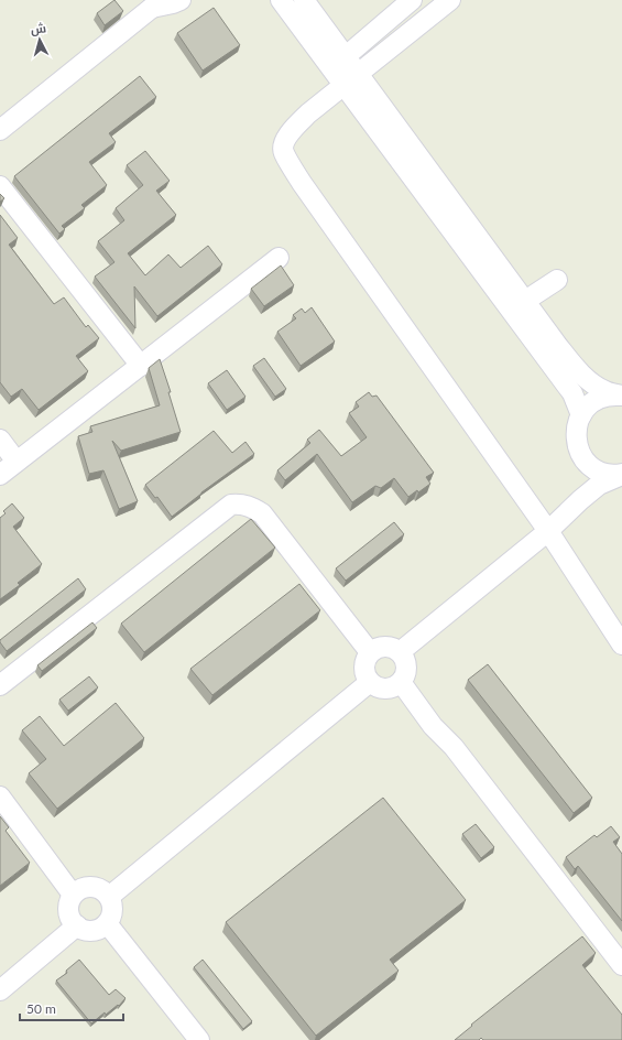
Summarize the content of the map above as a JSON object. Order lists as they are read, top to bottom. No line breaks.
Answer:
{"scale_bar":"50 m","north":"top"}
